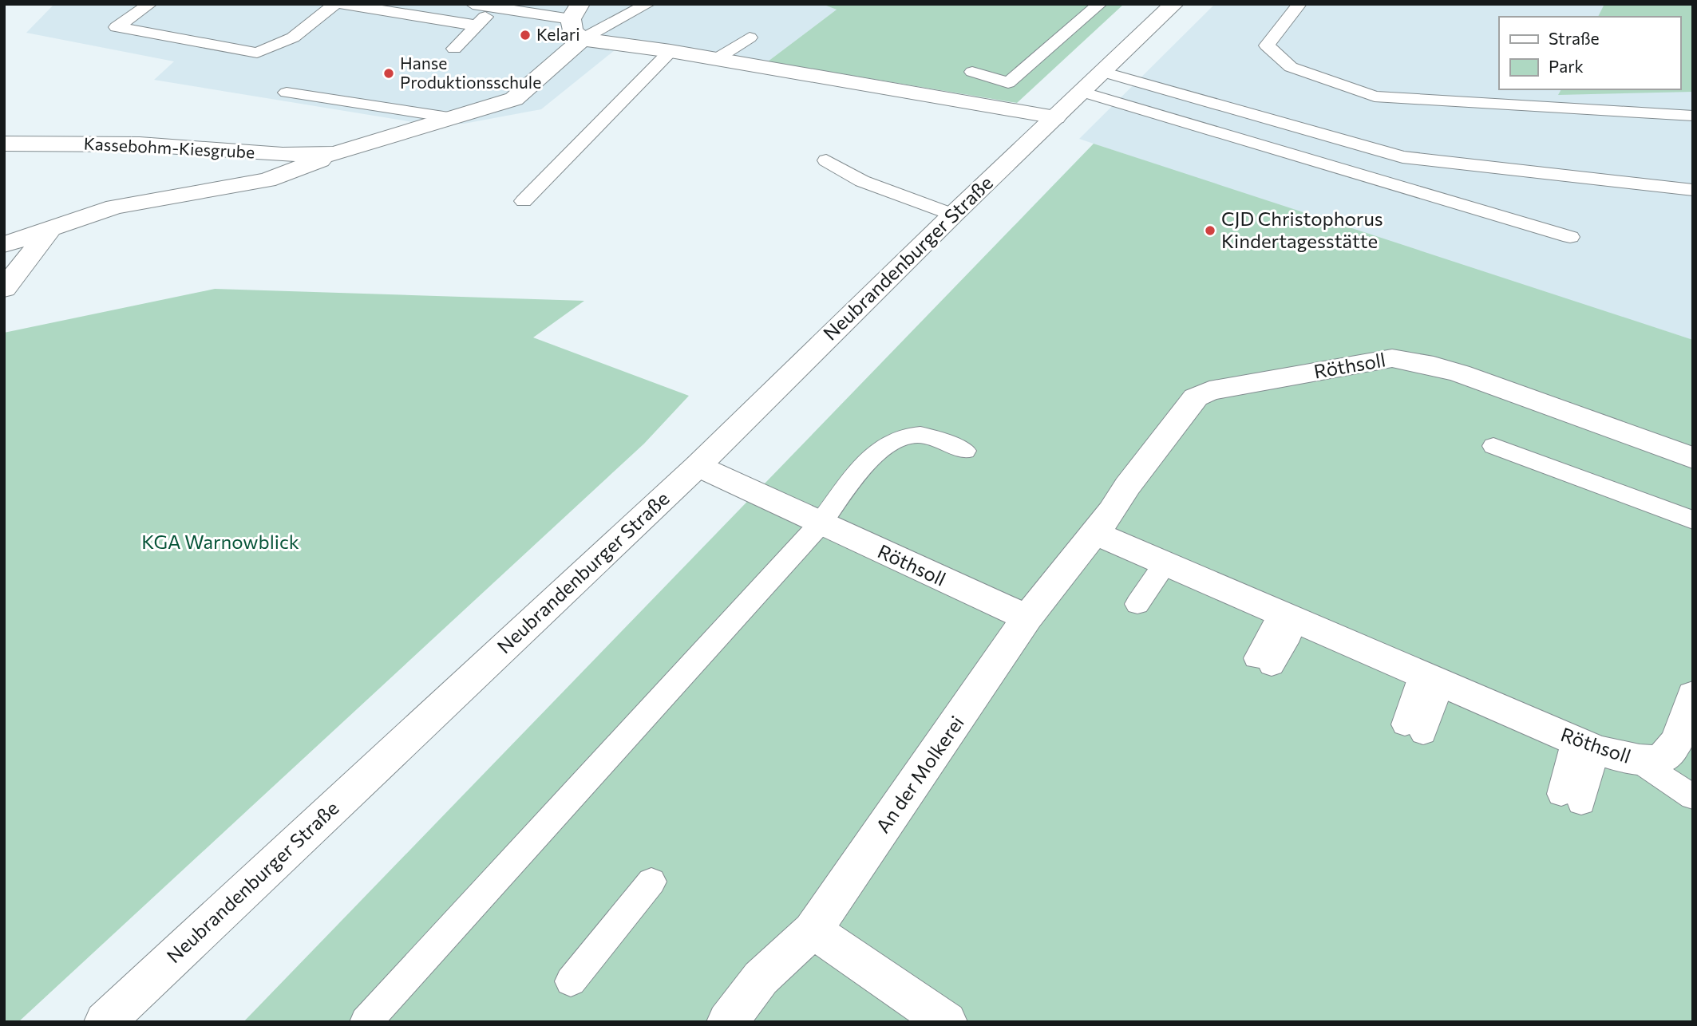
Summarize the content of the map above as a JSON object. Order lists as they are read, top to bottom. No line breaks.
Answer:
{"streets":{"street":["Kassebohm-Kiesgrube","Neubrandenburger Straße","Röthsoll","An der Molkerei"]},"crossings":[["Neubrandenburger Straße","Röthsoll"],["Röthsoll","An der Molkerei"]],"parks":["KGA Warnowblick"],"places":["Kelari","Hanse Produktionsschule","CJD Christophorus Kindertagesstätte"],"legend":["Straße","Park"]}
